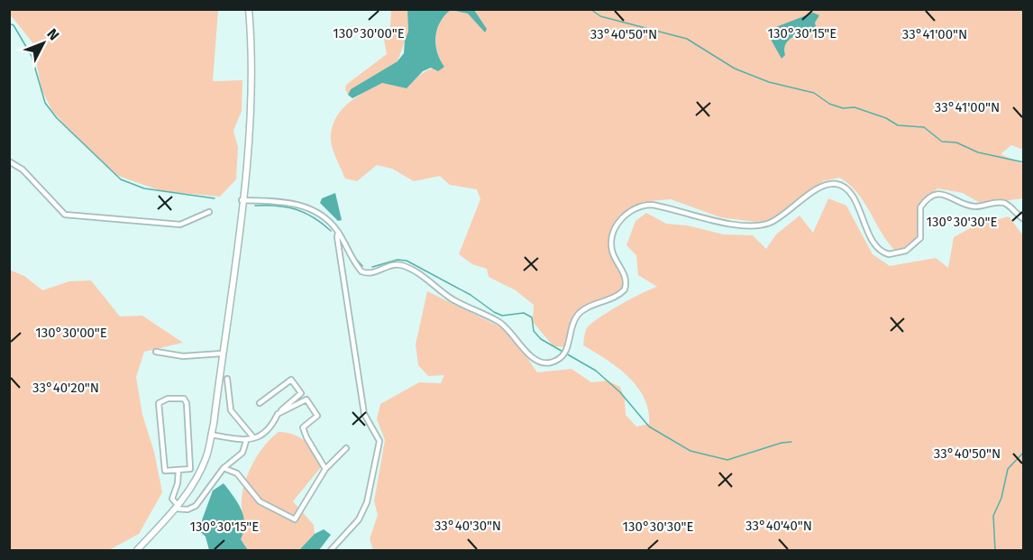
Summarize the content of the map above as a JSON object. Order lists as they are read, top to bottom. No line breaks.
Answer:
{"north":"top right","coordinates":["130°30'00\"E","130°30'15\"E","33°40'50\"N","33°41'00\"N","130°30'30\"E","33°40'20\"N","33°40'30\"N","33°40'40\"N"]}
